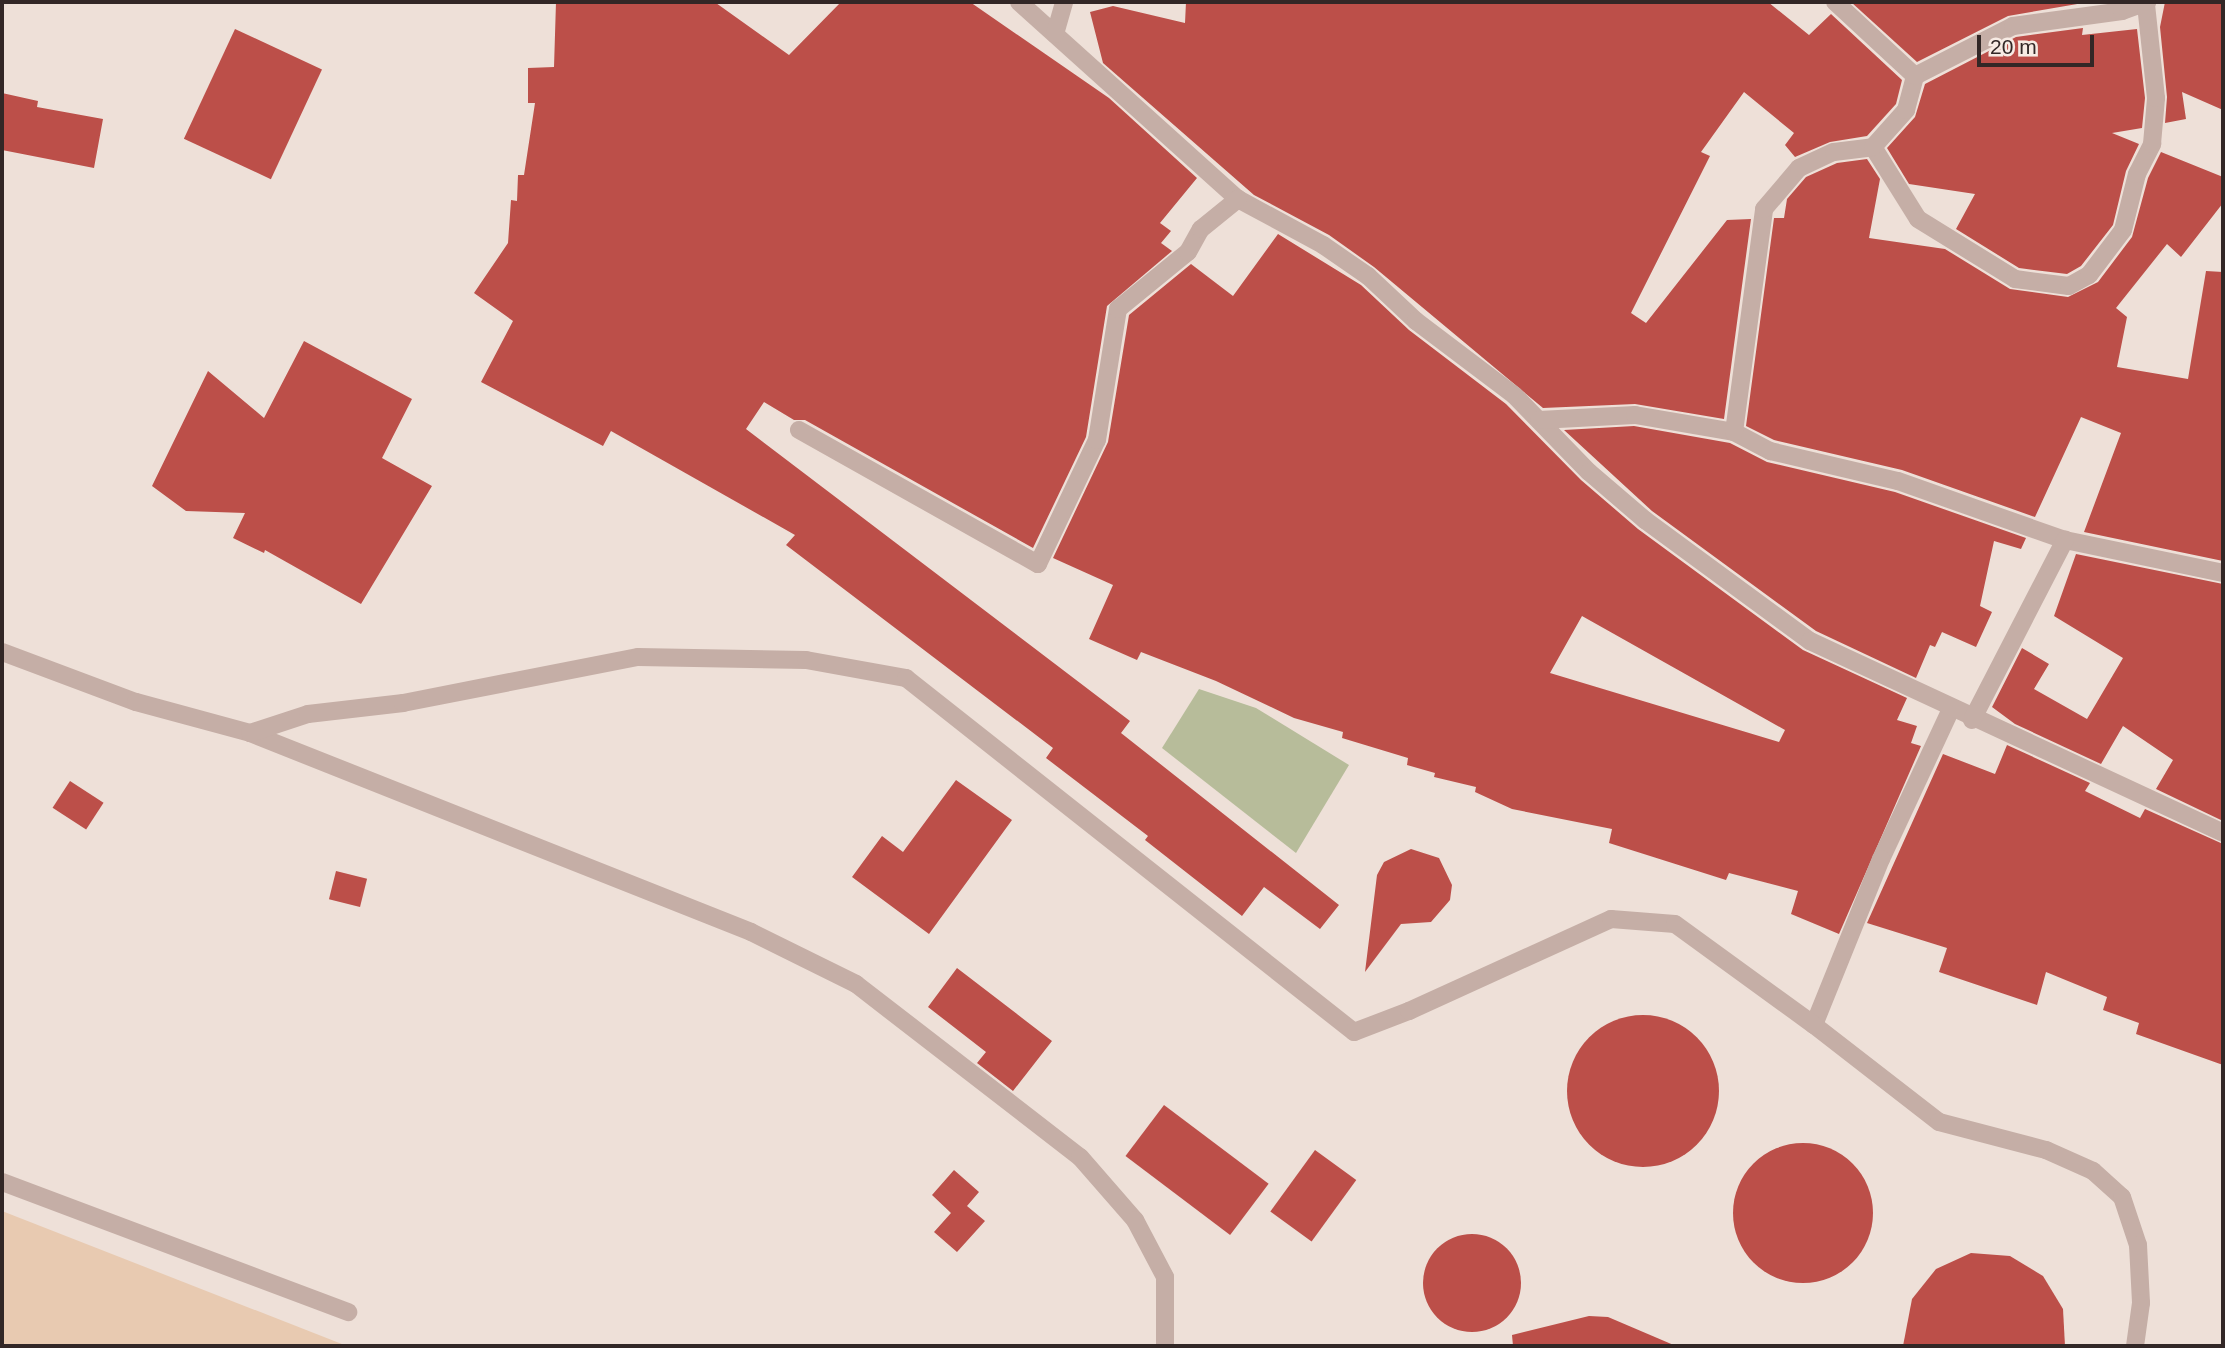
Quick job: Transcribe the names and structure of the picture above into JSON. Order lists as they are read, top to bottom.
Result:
{
  "scale_bar": "20 m"
}
